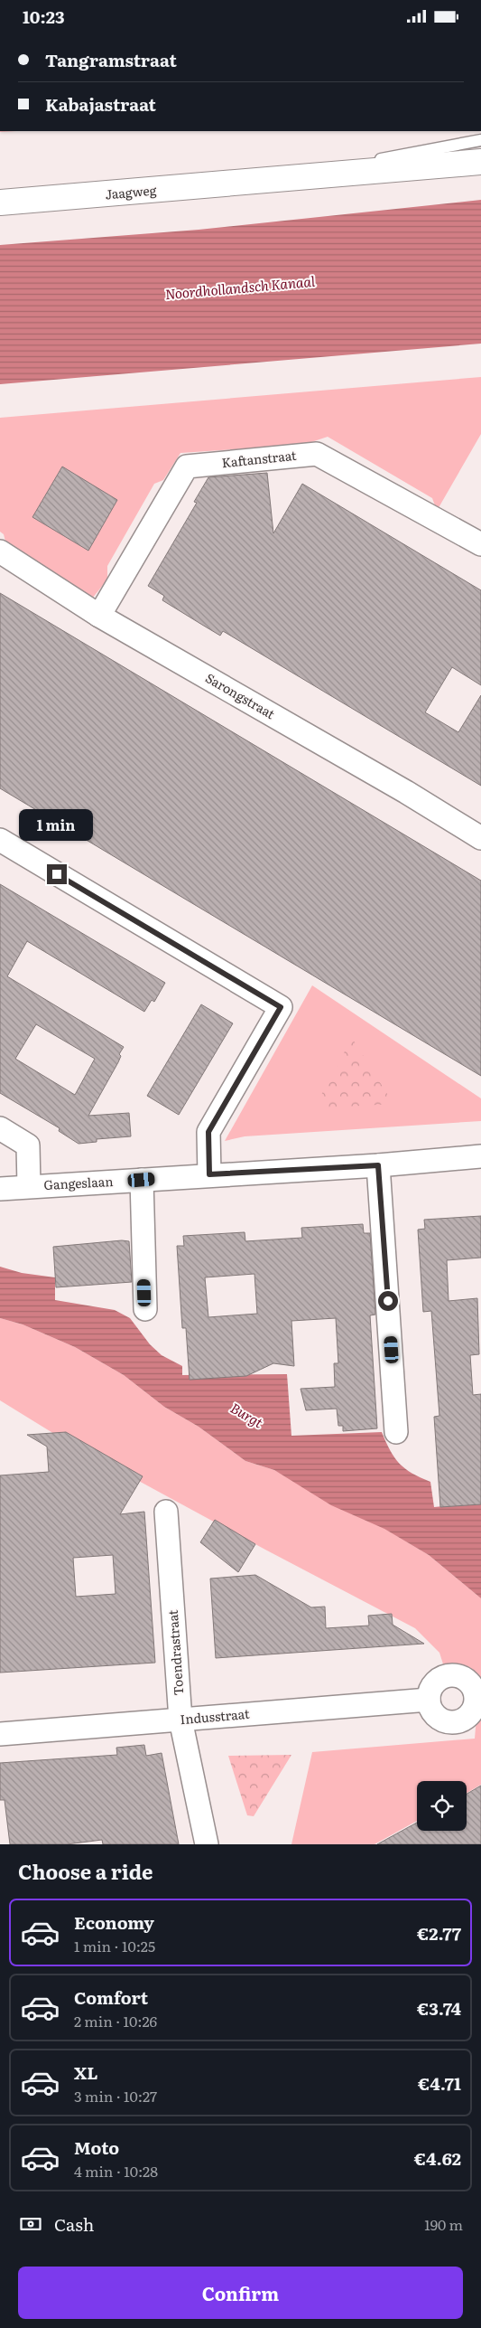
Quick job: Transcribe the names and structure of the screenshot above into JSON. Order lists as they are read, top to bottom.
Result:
{
  "streets": {
    "main road": ["Jaagweg"],
    "street": [
      "Kaftanstraat",
      "Sarongstraat",
      "Gangeslaan",
      "Toendrastraat",
      "Indusstraat"
    ]
  },
  "crossings": [
    ["Kaftanstraat", "Sarongstraat"],
    ["Toendrastraat", "Indusstraat"]
  ],
  "water": ["Noordhollandsch Kanaal", "Burgt"],
  "page": {
    "status": "10:23",
    "banner": ["Tangramstraat", "Kabajastraat"],
    "bubble": "1 min",
    "heading": "Choose a ride",
    "list": [
      {
        "name": "Economy",
        "note": "1 min · 10:25",
        "value": "€2.77"
      },
      {
        "name": "Comfort",
        "note": "2 min · 10:26",
        "value": "€3.74"
      },
      {
        "name": "XL",
        "note": "3 min · 10:27",
        "value": "€4.71"
      },
      {
        "name": "Moto",
        "note": "4 min · 10:28",
        "value": "€4.62"
      }
    ],
    "pay": ["Cash", "190 m"],
    "buttons": "Confirm"
  }
}
